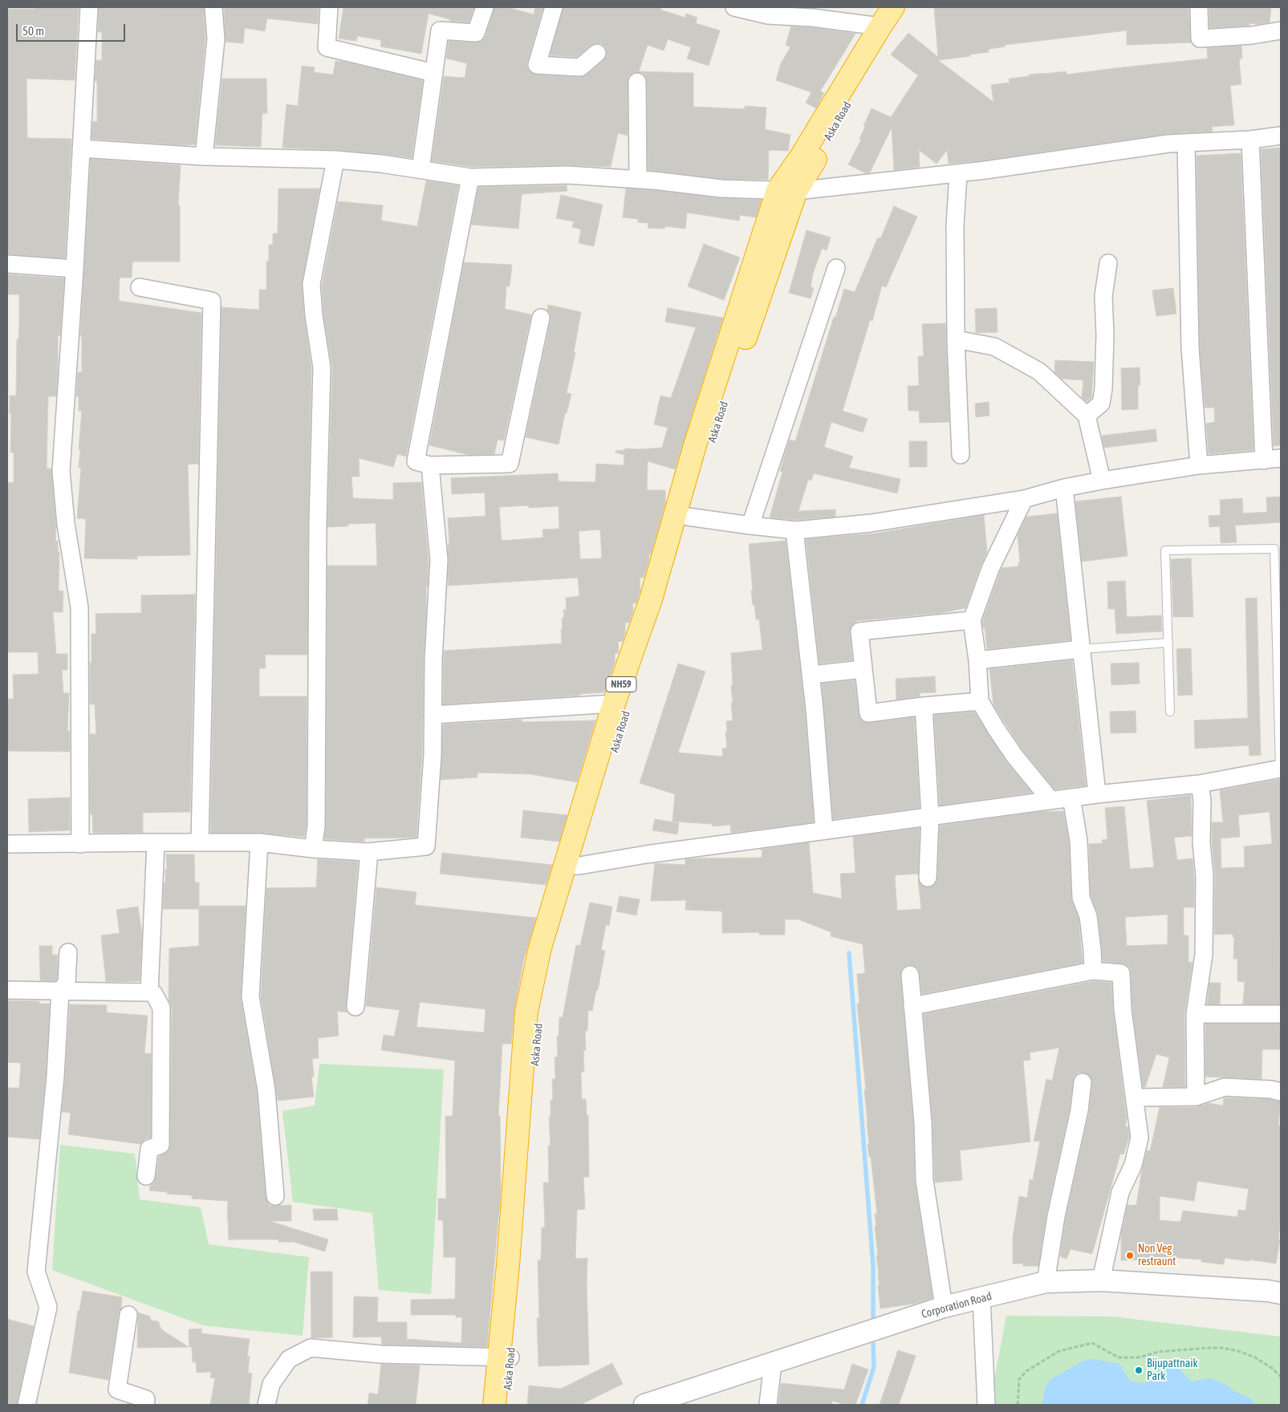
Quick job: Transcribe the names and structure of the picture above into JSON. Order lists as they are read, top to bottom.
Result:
{
  "streets": {
    "highway": ["Aska Road", "NH59"],
    "street": ["Corporation Road"]
  },
  "crossings": [
    ["Aska Road", "NH59"]
  ],
  "places": ["Non Veg restraunt", "Bijupattnaik Park"],
  "scale_bar": "50 m"
}
